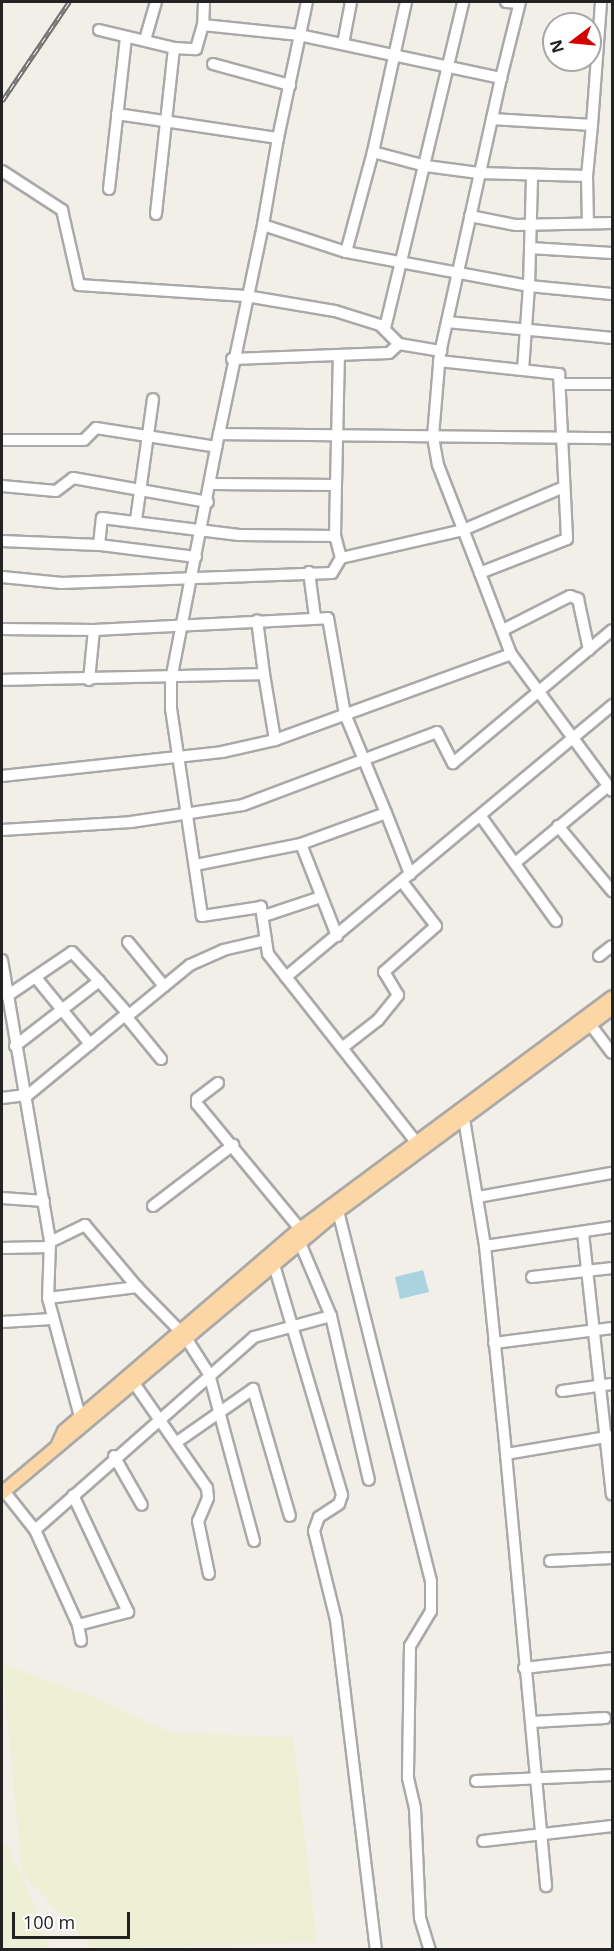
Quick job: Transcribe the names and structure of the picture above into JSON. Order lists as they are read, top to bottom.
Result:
{
  "scale_bar": "100 m",
  "north": "left"
}
